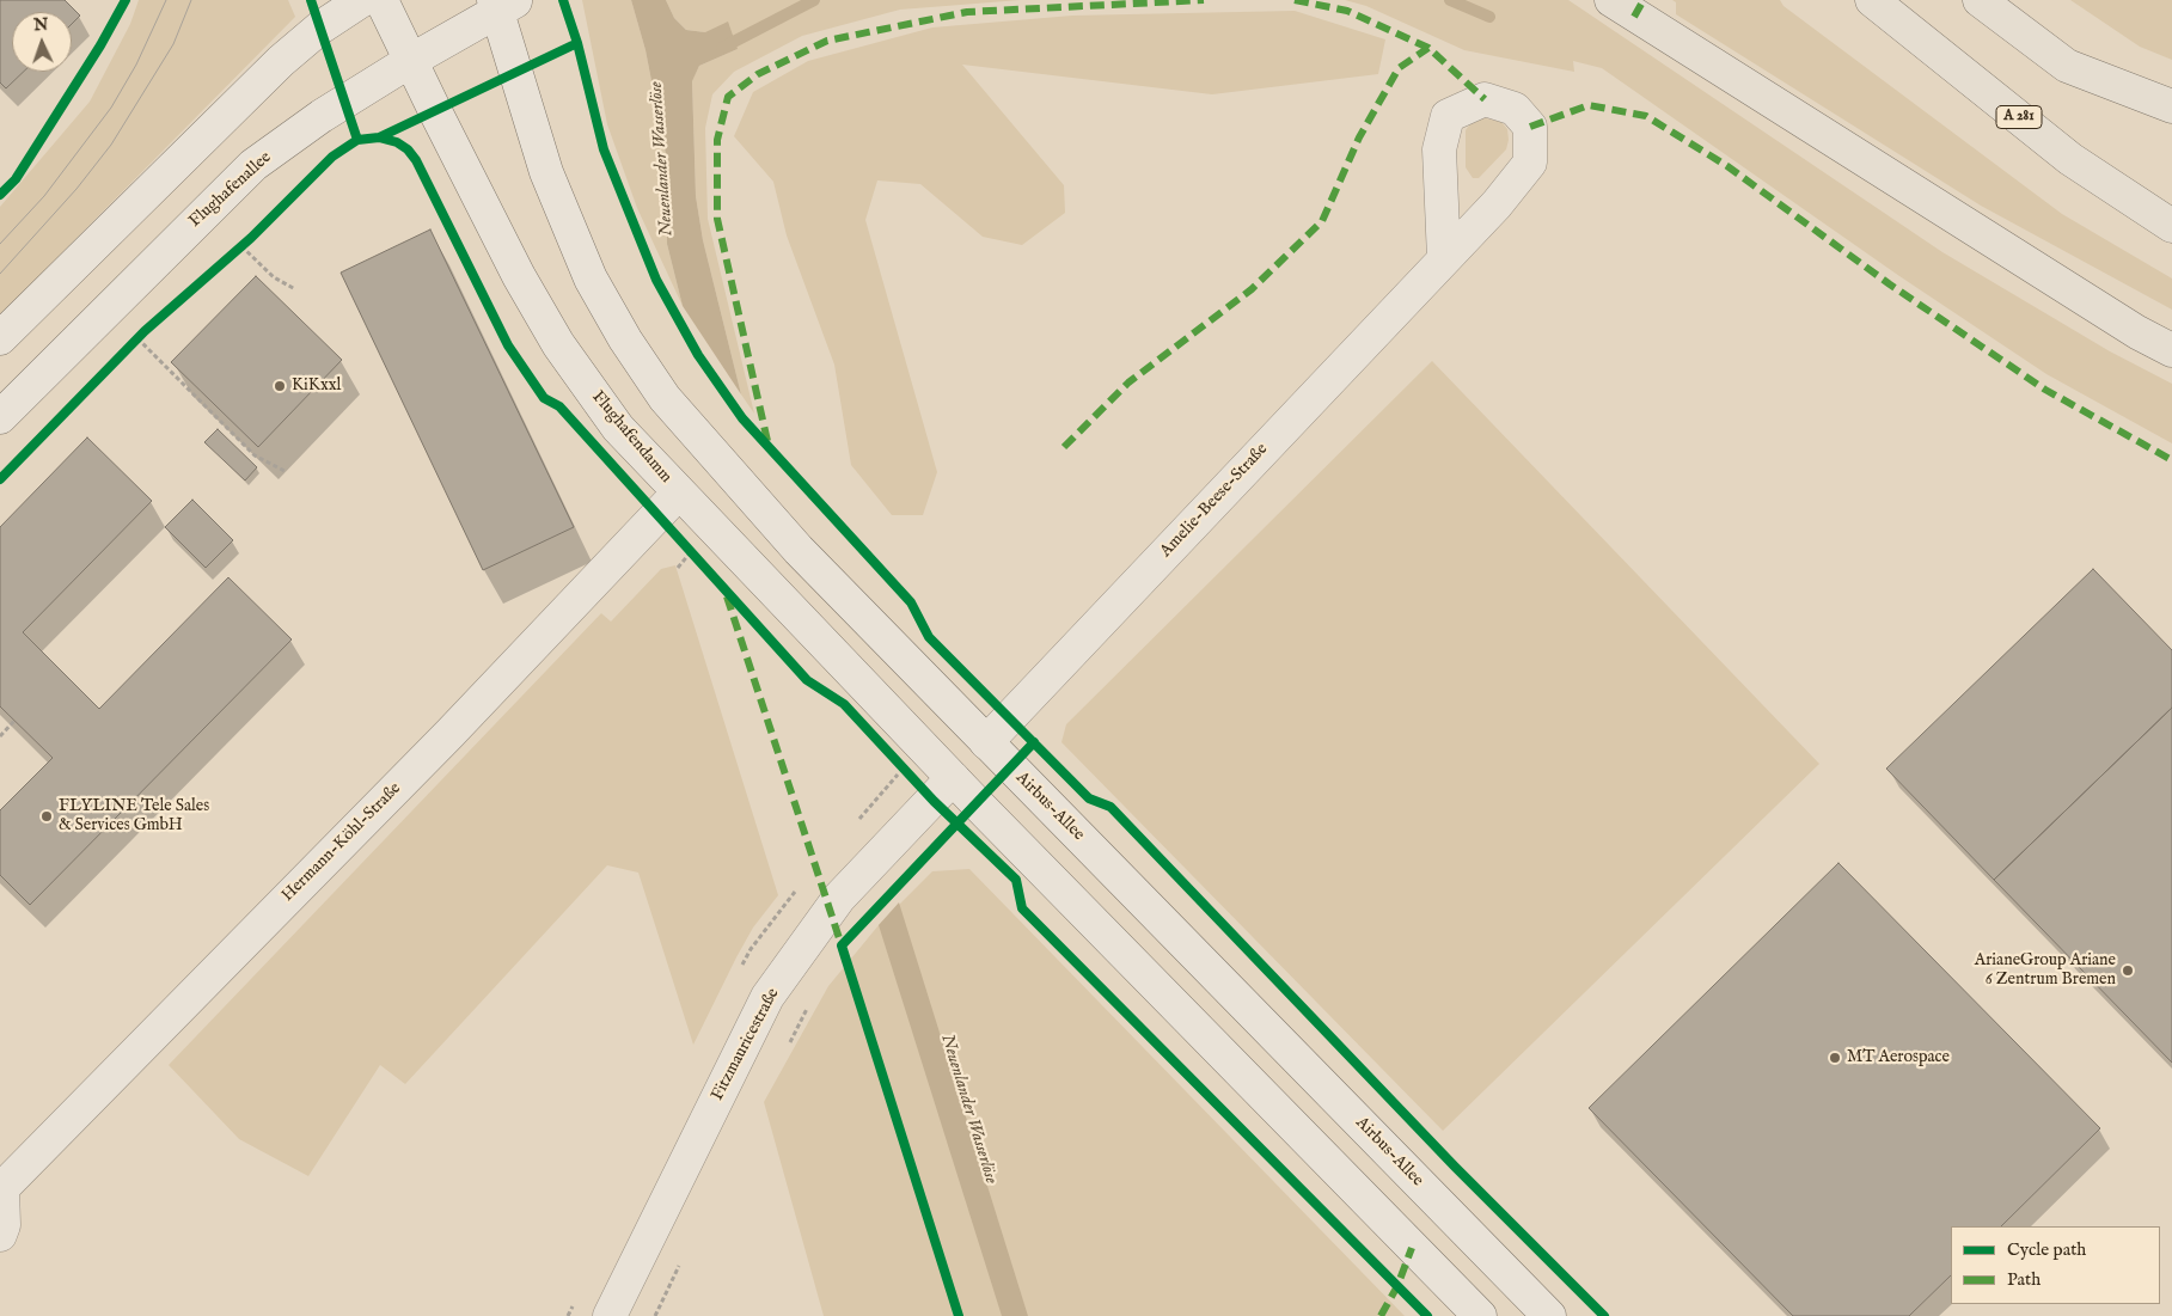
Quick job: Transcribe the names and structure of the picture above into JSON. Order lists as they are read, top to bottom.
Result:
{
  "streets": {
    "highway": ["A 281"],
    "street": [
      "Flughafenallee",
      "Flughafendamm",
      "Amelie-Beese-Straße",
      "Airbus-Allee",
      "Hermann-Köhl-Straße",
      "Fitzmauricestraße"
    ]
  },
  "crossings": [
    ["Flughafenallee", "Flughafendamm"],
    ["Flughafendamm", "Hermann-Köhl-Straße"],
    ["Flughafendamm", "Fitzmauricestraße"],
    ["Amelie-Beese-Straße", "Airbus-Allee"]
  ],
  "water": ["Neuenlander Wasserlöse"],
  "places": [
    "KiKxxl",
    "FLYLINE Tele Sales & Services GmbH",
    "ArianeGroup Ariane 6 Zentrum Bremen",
    "MT Aerospace"
  ],
  "legend": ["Cycle path", "Path"],
  "north": "top"
}
